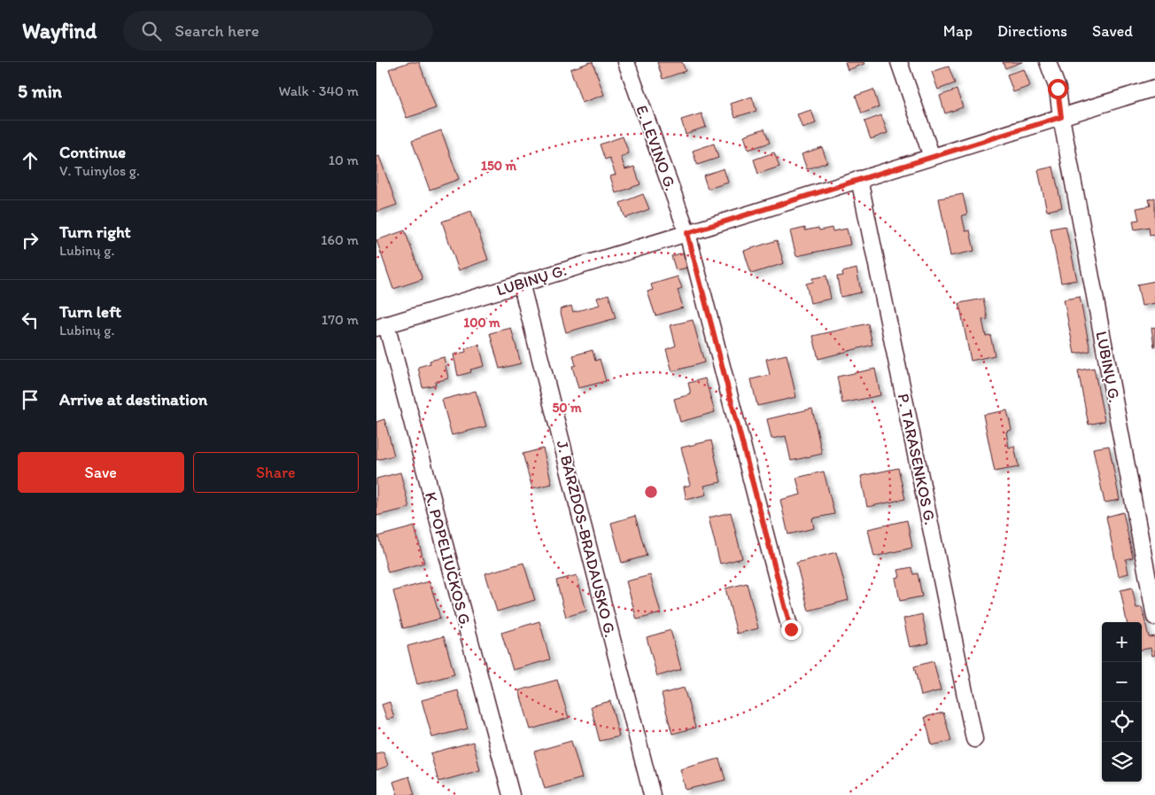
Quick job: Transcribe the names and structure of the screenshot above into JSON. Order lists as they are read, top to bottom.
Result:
{
  "streets": {
    "street": [
      "E. LEVINO G.",
      "LUBINŲ G.",
      "P. TARASENKOS G.",
      "J. BARZDOS-BRADAUSKO G.",
      "K. POPELIUČKOS G."
    ]
  },
  "crossings": [
    ["E. LEVINO G.", "LUBINŲ G."],
    ["LUBINŲ G.", "P. TARASENKOS G."],
    ["LUBINŲ G.", "J. BARZDOS-BRADAUSKO G."],
    ["LUBINŲ G.", "K. POPELIUČKOS G."]
  ],
  "page": {
    "header": "Wayfind",
    "search": "Search here",
    "nav": ["Map", "Directions", "Saved"],
    "heading": ["5 min", "Walk · 340 m"],
    "list": [
      ["Continue", "V. Tuinylos g.", "10 m"],
      ["Turn right", "Lubinų g.", "160 m"],
      ["Turn left", "Lubinų g.", "170 m"],
      "Arrive at destination"
    ],
    "buttons": ["Save", "Share"],
    "map_buttons": ["+", "−"]
  },
  "rings": ["150 m", "100 m", "50 m"]
}
